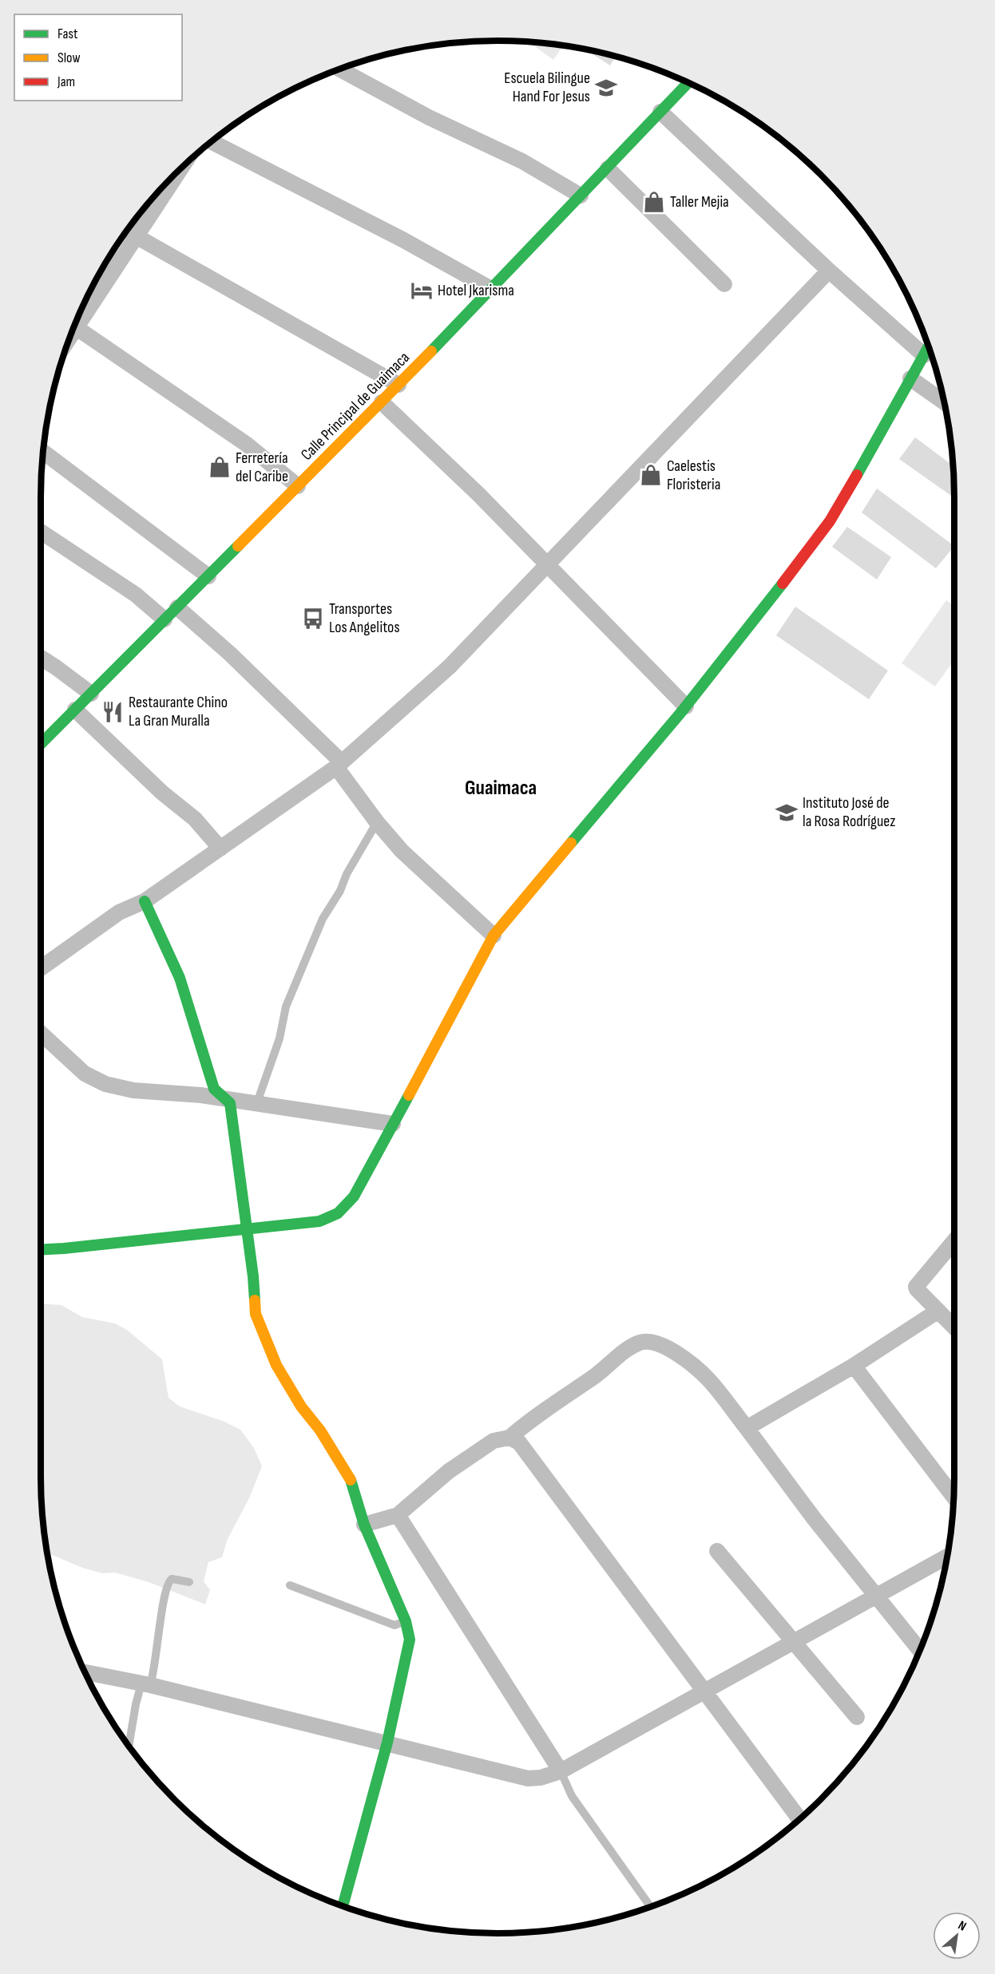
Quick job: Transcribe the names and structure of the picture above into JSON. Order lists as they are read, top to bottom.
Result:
{
  "streets": {
    "street": ["Calle Principal de Guaimaca"]
  },
  "districts": ["Guaimaca"],
  "places": {
    "school or university": ["Escuela Bilingue Hand For Jesus", "Instituto José de la Rosa Rodríguez"],
    "shop": ["Taller Mejia", "Ferretería del Caribe", "Caelestis Floristeria"],
    "hotel": ["Hotel Jkarisma"],
    "bus stop": ["Transportes Los Angelitos"],
    "restaurant": ["Restaurante Chino La Gran Muralla"]
  },
  "legend": ["Fast", "Slow", "Jam"],
  "north": "top right"
}
